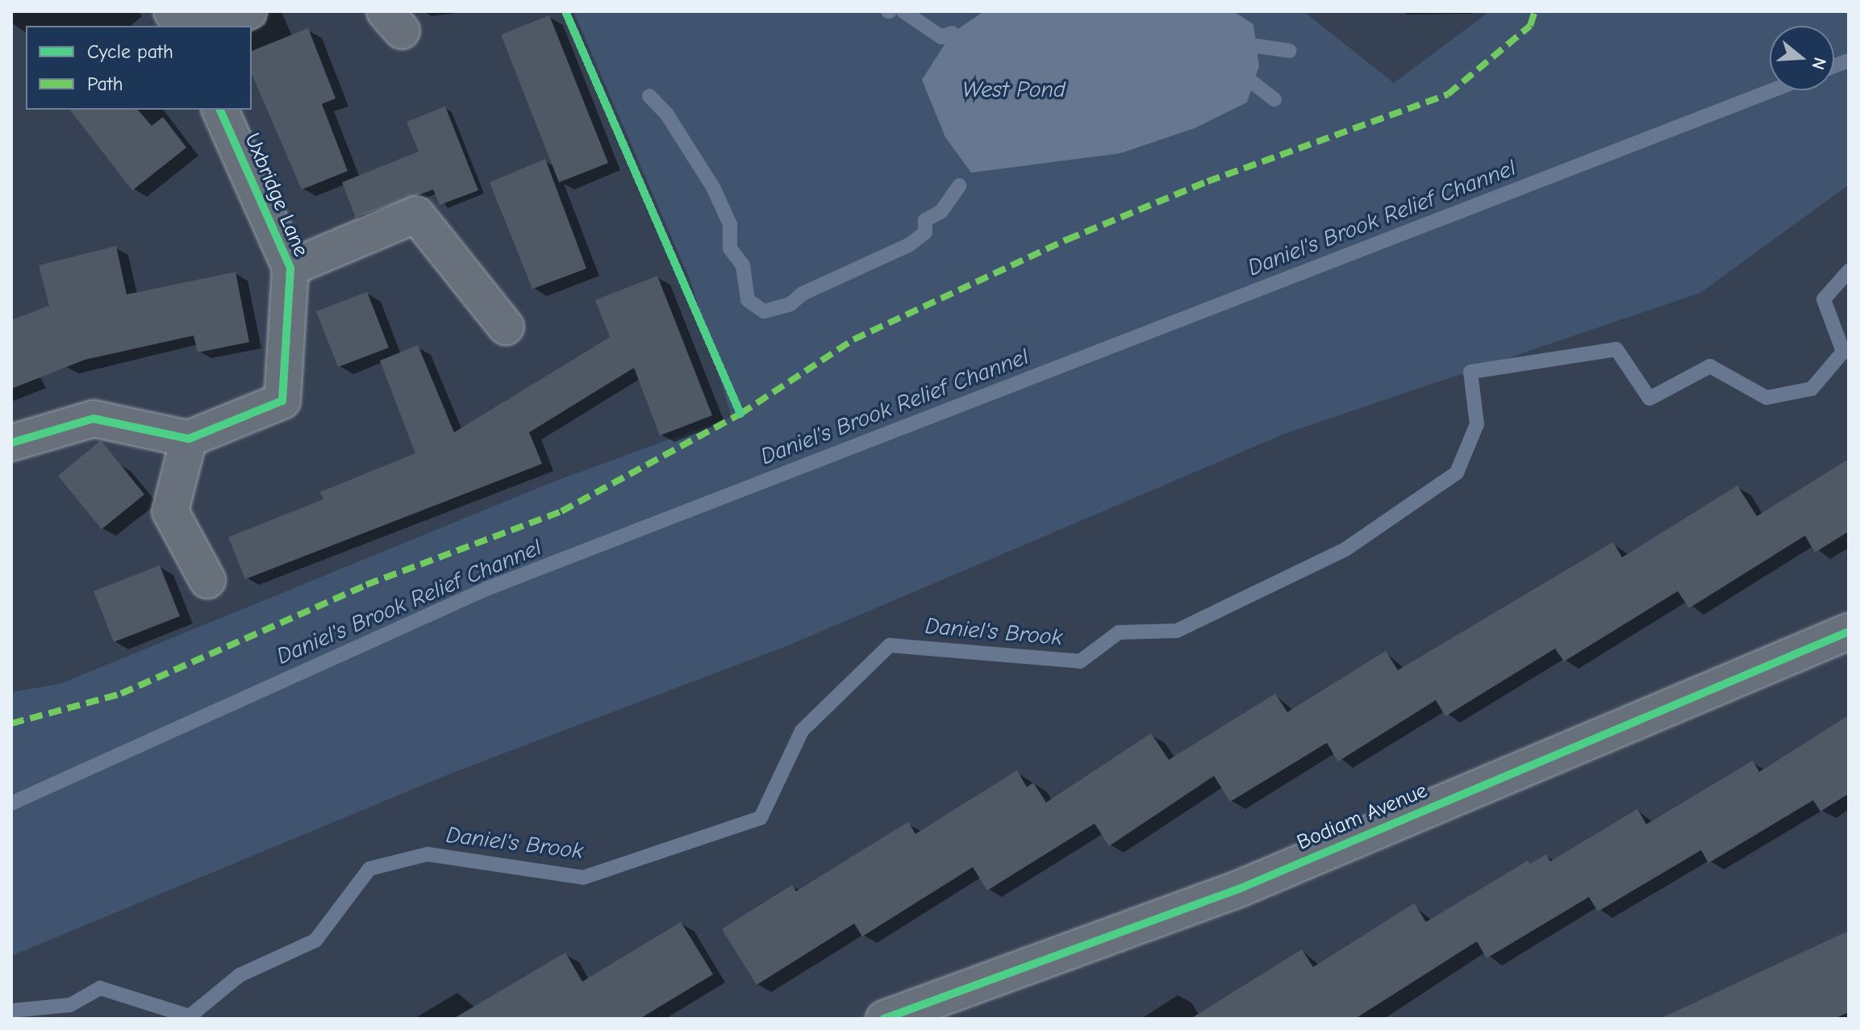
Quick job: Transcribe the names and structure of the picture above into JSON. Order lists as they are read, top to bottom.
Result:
{
  "streets": {
    "street": ["Uxbridge Lane", "Bodiam Avenue"]
  },
  "water": ["West Pond", "Daniel's Brook Relief Channel", "Daniel's Brook"],
  "legend": ["Cycle path", "Path"],
  "north": "right"
}
